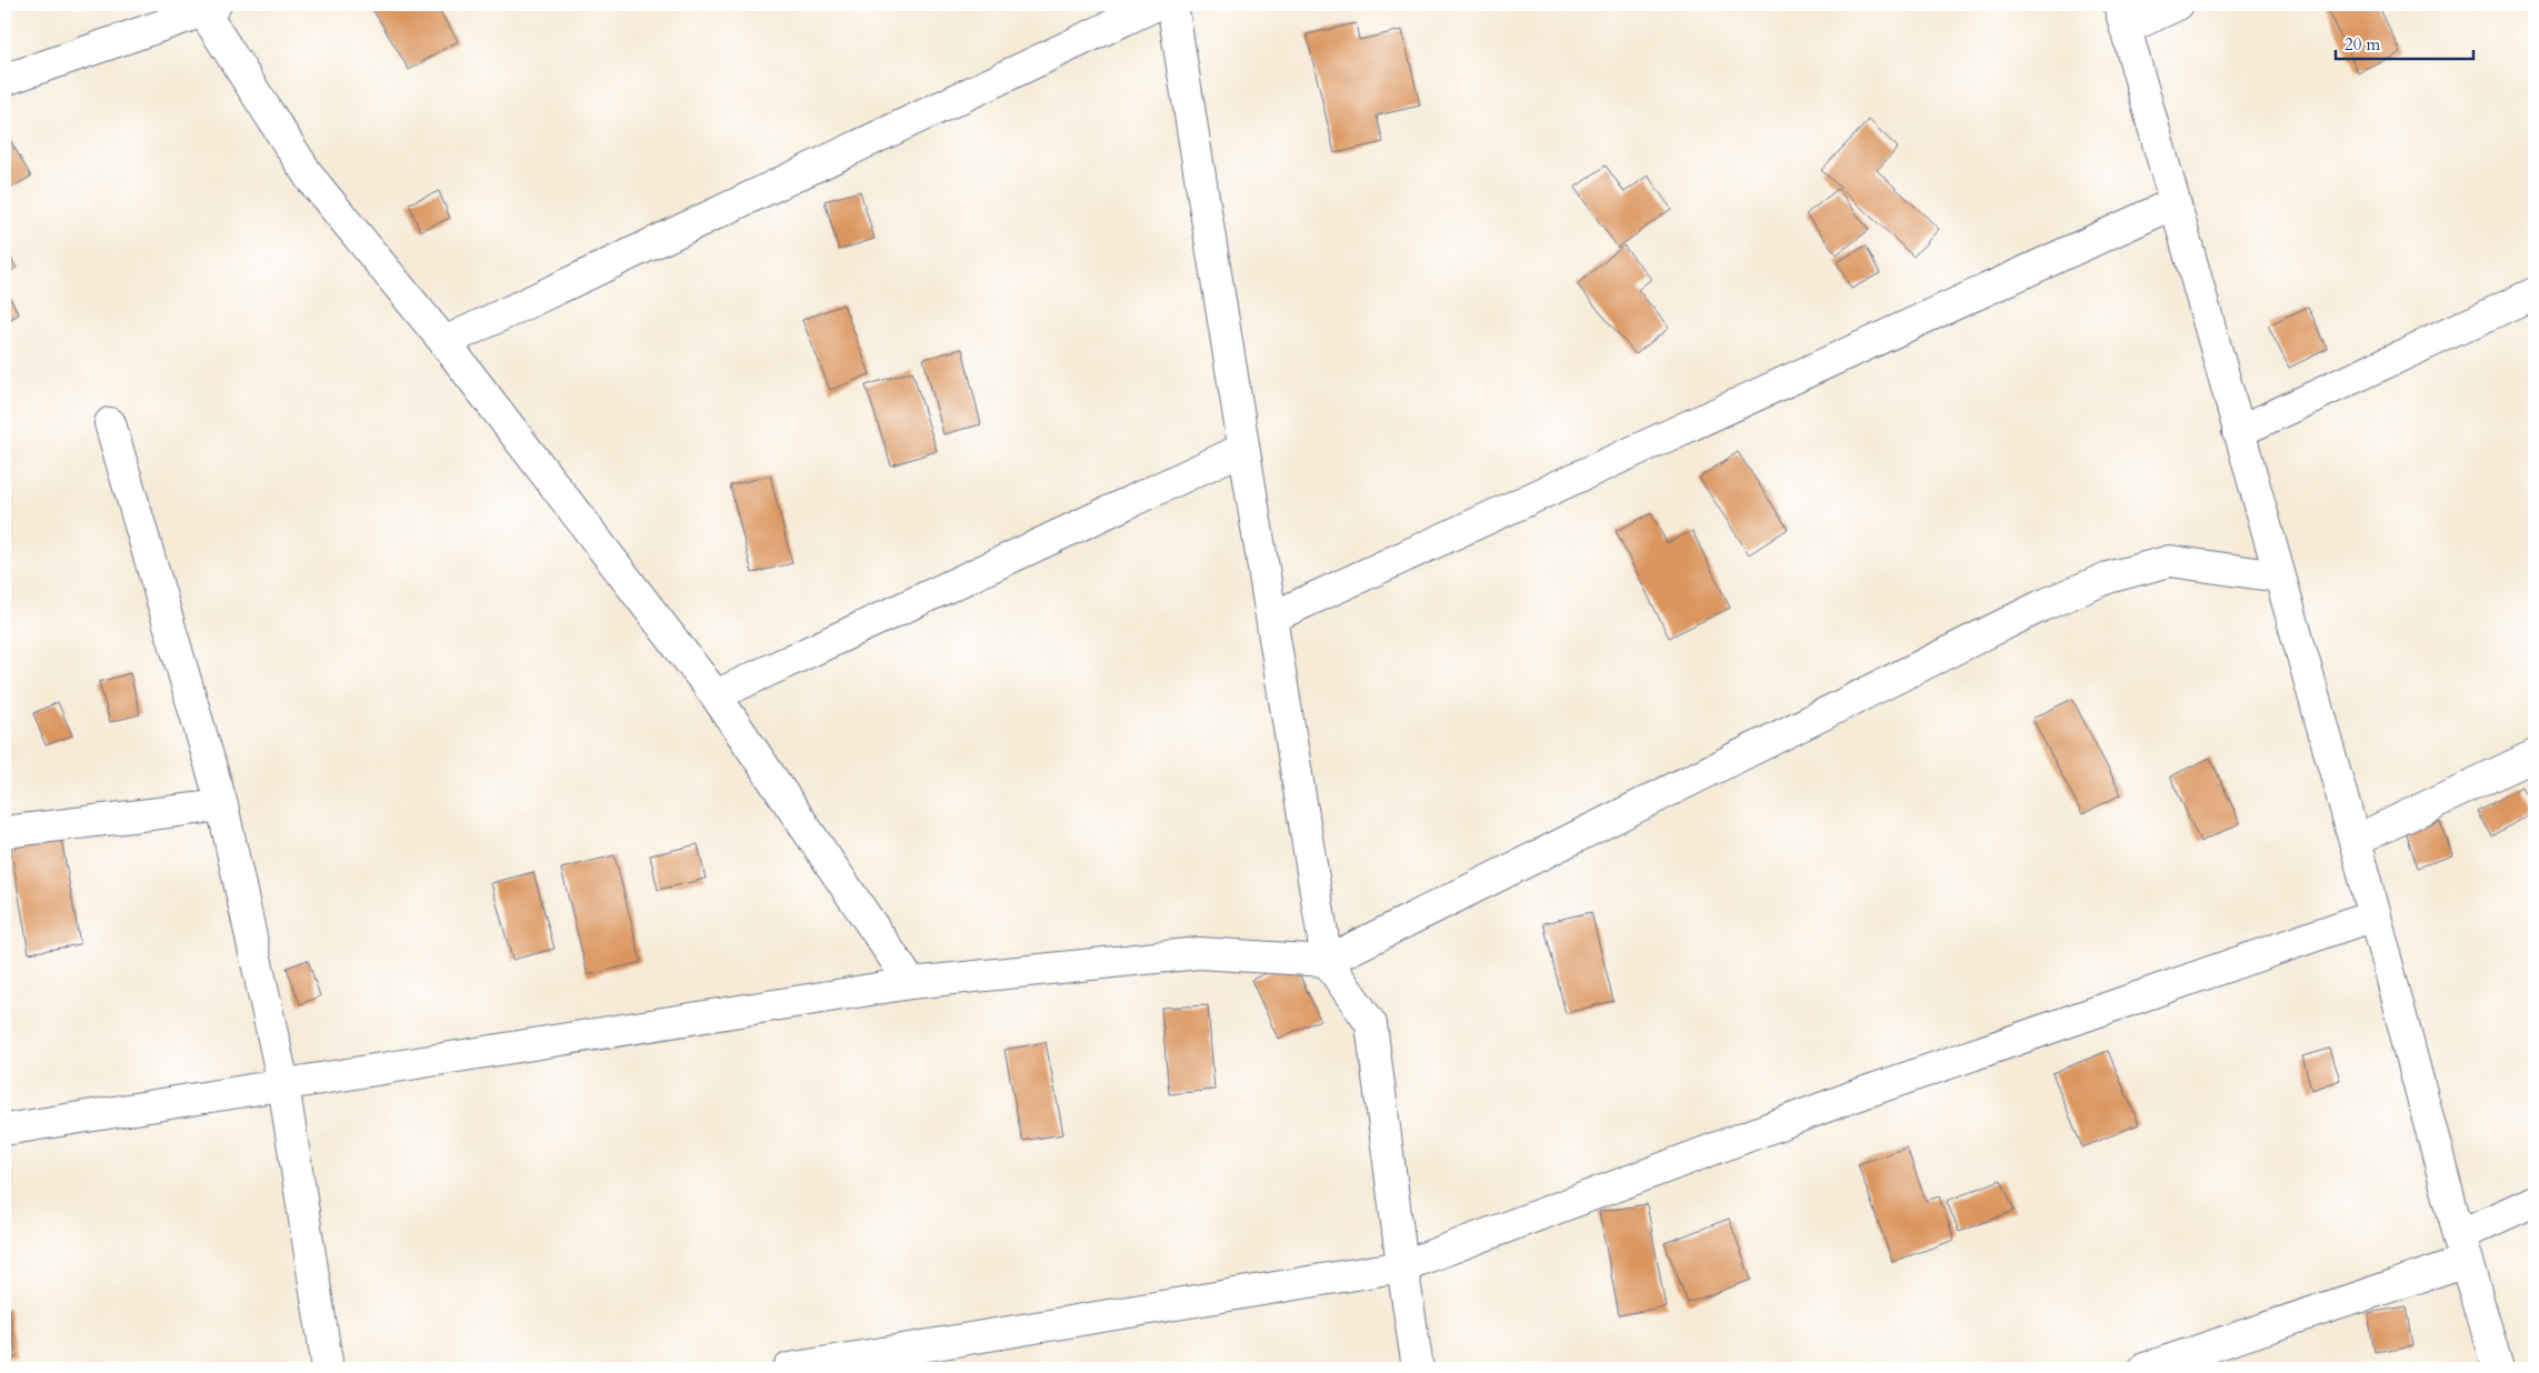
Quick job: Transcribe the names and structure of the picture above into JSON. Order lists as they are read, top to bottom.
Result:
{
  "scale_bar": "20 m"
}
